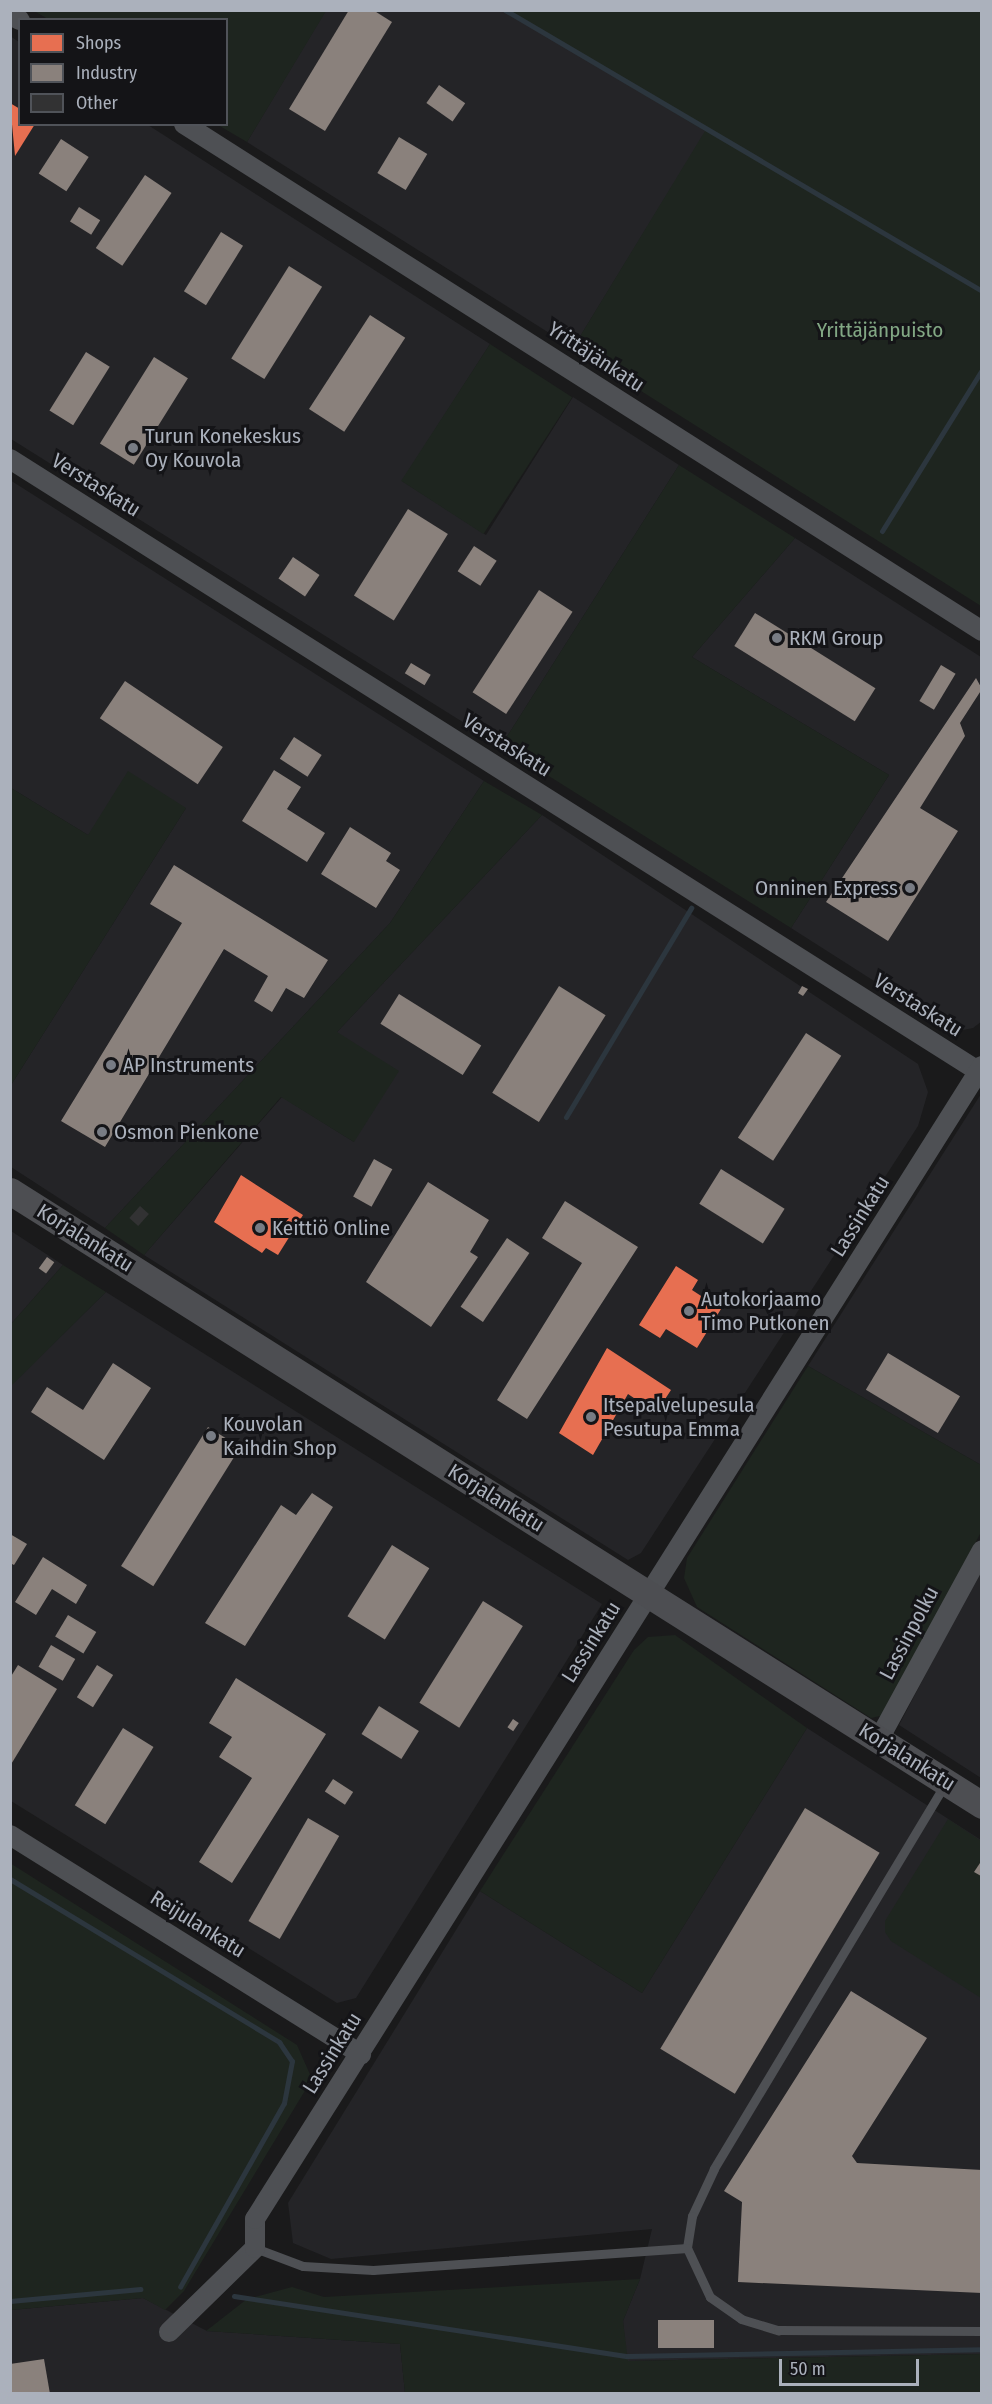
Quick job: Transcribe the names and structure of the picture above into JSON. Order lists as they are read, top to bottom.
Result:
{
  "streets": {
    "street": [
      "Yrittäjänkatu",
      "Verstaskatu",
      "Lassinkatu",
      "Korjalankatu",
      "Lassinpolku",
      "Reijulankatu"
    ]
  },
  "crossings": [
    ["Verstaskatu", "Lassinkatu"],
    ["Lassinkatu", "Korjalankatu"],
    ["Lassinkatu", "Reijulankatu"],
    ["Korjalankatu", "Lassinpolku"]
  ],
  "parks": ["Yrittäjänpuisto"],
  "places": [
    "Turun Konekeskus Oy Kouvola",
    "RKM Group",
    "Onninen Express",
    "AP Instruments",
    "Osmon Pienkone",
    "Keittiö Online",
    "Autokorjaamo Timo Putkonen",
    "Itsepalvelupesula Pesutupa Emma",
    "Kouvolan Kaihdin Shop"
  ],
  "legend": ["Shops", "Industry", "Other"],
  "scale_bar": "50 m"
}
